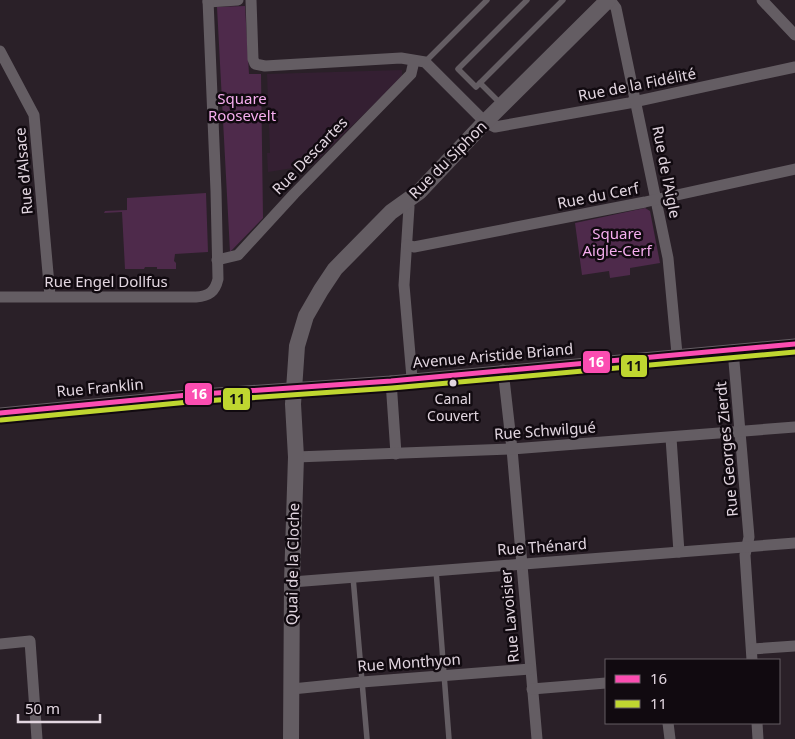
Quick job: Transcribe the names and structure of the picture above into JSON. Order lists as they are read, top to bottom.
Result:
{
  "streets": {
    "street": [
      "Rue de la Fidélité",
      "Rue Descartes",
      "Rue du Siphon",
      "Rue d'Alsace",
      "Rue de l'Aigle",
      "Rue du Cerf",
      "Rue Engel Dollfus",
      "Avenue Aristide Briand",
      "Rue Franklin",
      "Rue Schwilgué",
      "Rue Georges Zierdt",
      "Rue Thénard",
      "Quai de la Cloche",
      "Rue Lavoisier",
      "Rue Monthyon"
    ]
  },
  "crossings": [
    ["Rue de la Fidélité", "Rue du Siphon"],
    ["Rue de la Fidélité", "Rue de l'Aigle"],
    ["Rue Descartes", "Rue Engel Dollfus"],
    ["Rue du Siphon", "Rue de l'Aigle"],
    ["Rue du Siphon", "Avenue Aristide Briand"],
    ["Rue du Siphon", "Quai de la Cloche"],
    ["Rue d'Alsace", "Rue Engel Dollfus"],
    ["Rue de l'Aigle", "Rue du Cerf"],
    ["Rue de l'Aigle", "Avenue Aristide Briand"],
    ["Avenue Aristide Briand", "Rue Franklin"],
    ["Avenue Aristide Briand", "Rue Georges Zierdt"],
    ["Avenue Aristide Briand", "Quai de la Cloche"],
    ["Avenue Aristide Briand", "Rue Lavoisier"],
    ["Rue Schwilgué", "Rue Georges Zierdt"],
    ["Rue Schwilgué", "Quai de la Cloche"],
    ["Rue Schwilgué", "Rue Lavoisier"],
    ["Rue Georges Zierdt", "Rue Thénard"],
    ["Rue Thénard", "Quai de la Cloche"],
    ["Rue Thénard", "Rue Lavoisier"],
    ["Quai de la Cloche", "Rue Monthyon"],
    ["Rue Lavoisier", "Rue Monthyon"]
  ],
  "parks": ["Square Roosevelt", "Square Aigle-Cerf"],
  "places": ["Canal Couvert"],
  "lines": ["transit line 16", "transit line 11"],
  "legend": ["16", "11"],
  "scale_bar": "50 m"
}
